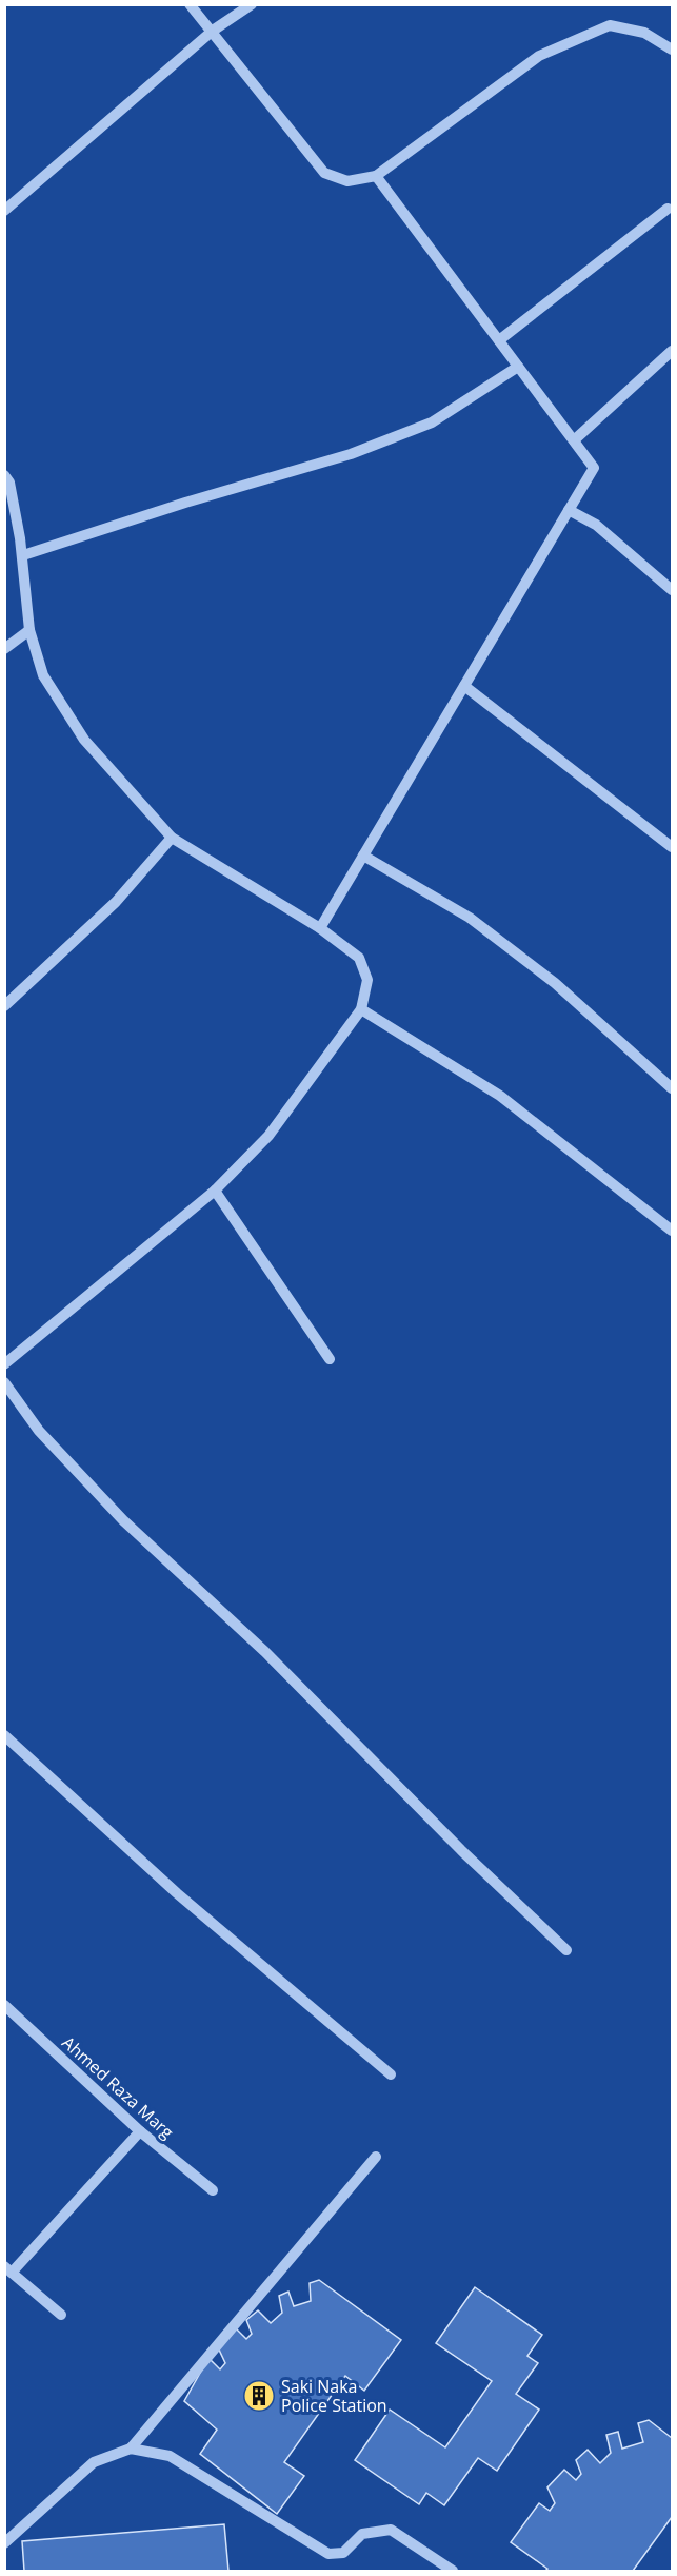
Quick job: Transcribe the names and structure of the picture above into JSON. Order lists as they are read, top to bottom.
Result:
{
  "streets": {
    "street": ["Ahmed Raza Marg"]
  },
  "places": {
    "building": ["Saki Naka Police Station"]
  }
}
